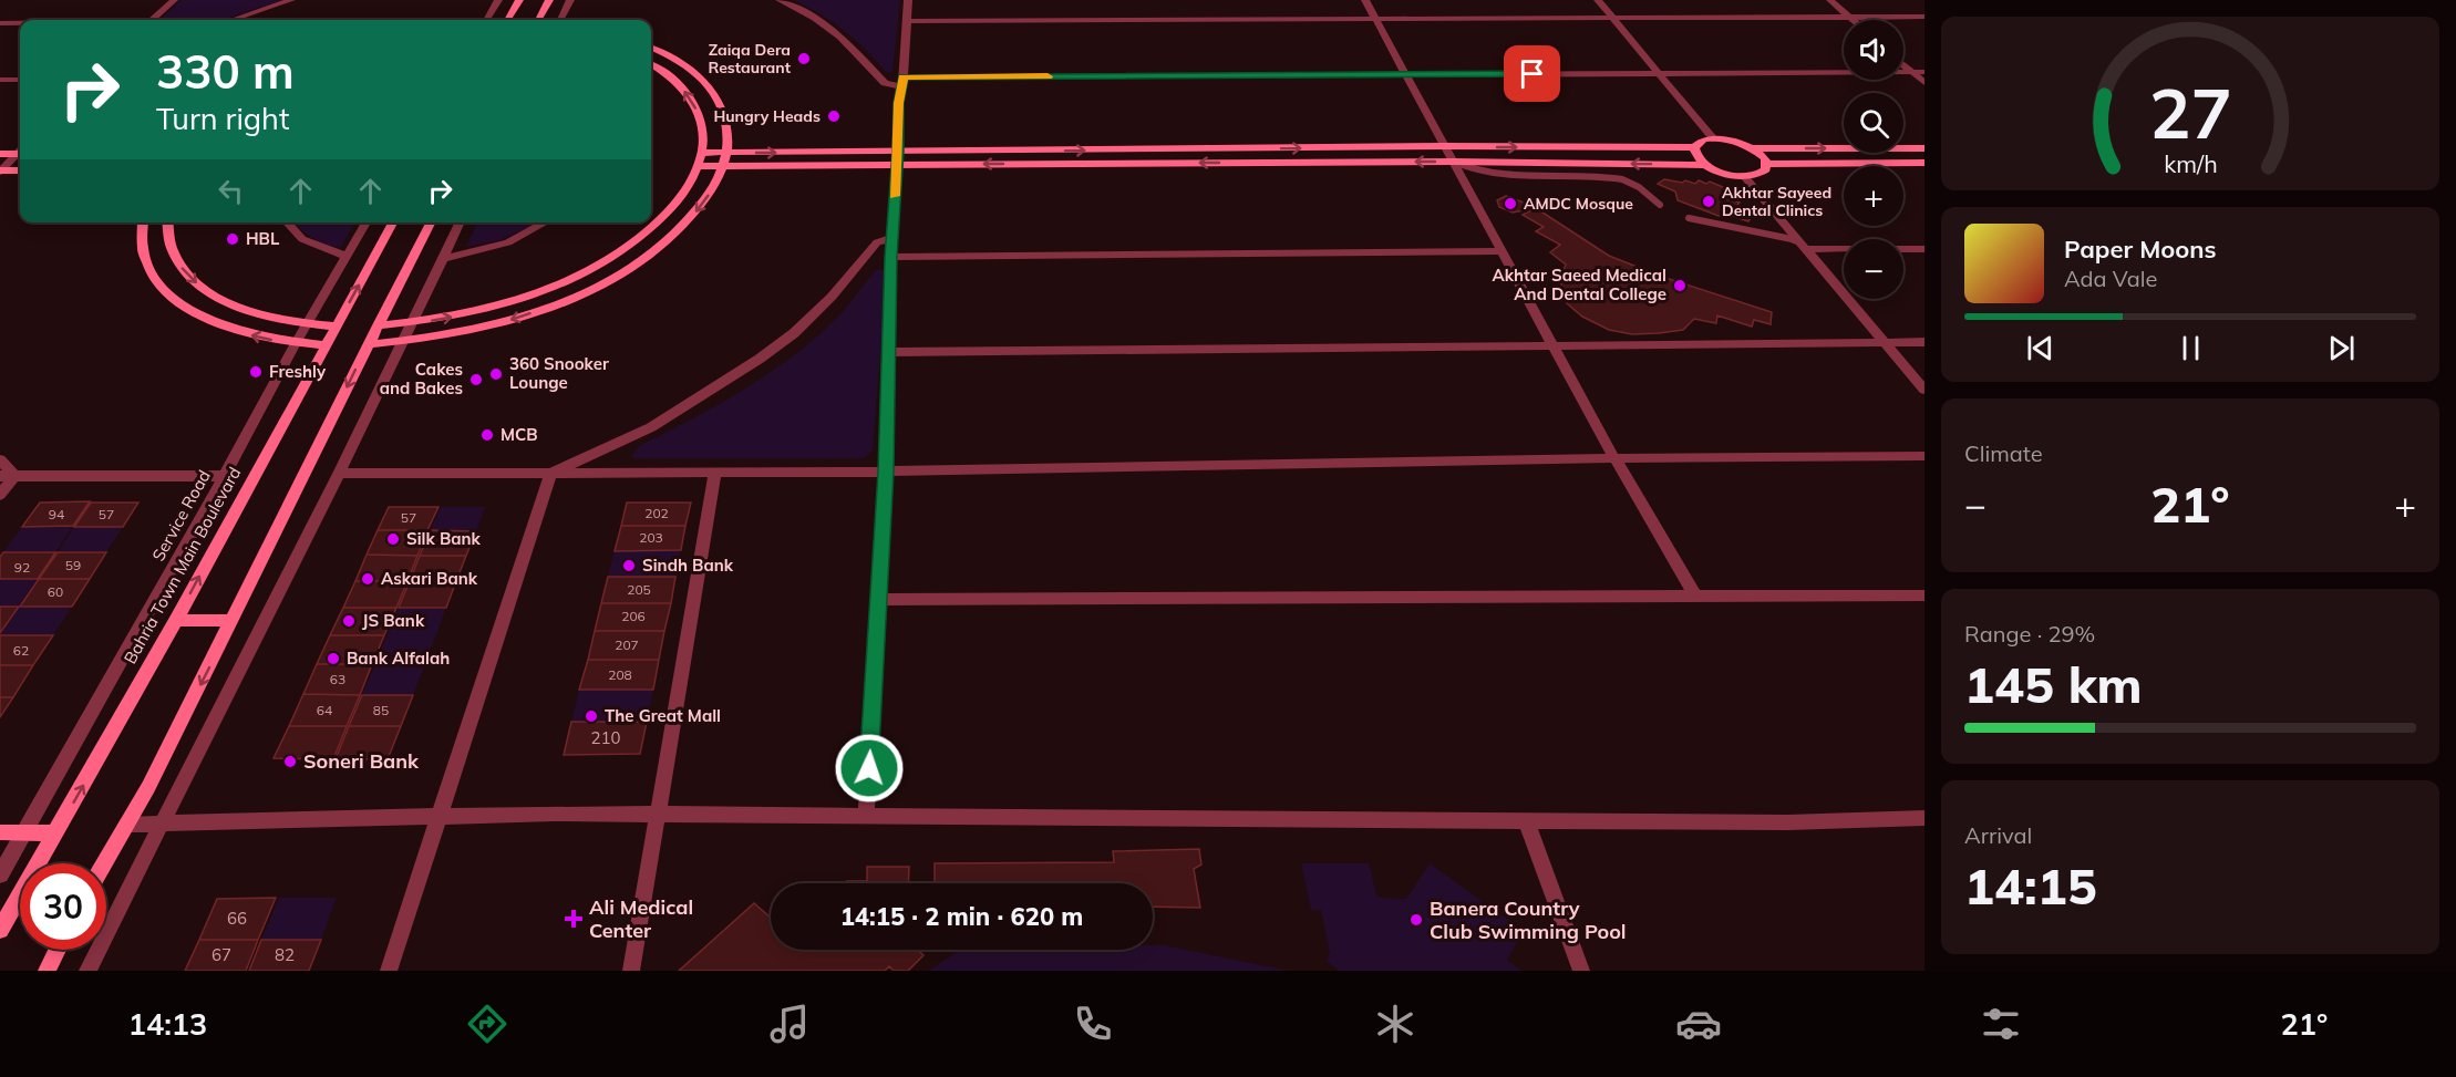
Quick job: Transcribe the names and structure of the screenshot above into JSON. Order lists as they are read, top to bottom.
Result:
{
  "streets": {
    "street": ["Service Road", "Bahria Town Main Boulevard"]
  },
  "places": {
    "other": [
      "Zaiqa Dera Restaurant",
      "Hungry Heads",
      "Akhtar Sayeed Dental Clinics",
      "AMDC Mosque",
      "HBL",
      "Akhtar Saeed Medical And Dental College",
      "Freshly",
      "360 Snooker Lounge",
      "Cakes and Bakes",
      "MCB",
      "Silk Bank",
      "Sindh Bank",
      "Askari Bank",
      "JS Bank",
      "Bank Alfalah",
      "The Great Mall",
      "Soneri Bank",
      "Banera Country Club Swimming Pool"
    ],
    "health": ["Ali Medical Center"]
  },
  "house_numbers": [
    "202",
    "94",
    "57",
    "57",
    "203",
    "59",
    "92",
    "205",
    "60",
    "206",
    "207",
    "62",
    "208",
    "63",
    "64",
    "85",
    "210",
    "66",
    "67",
    "82"
  ],
  "page": {
    "map_buttons": ["+", "−"],
    "turn": ["330 m", "Turn right"],
    "song": ["Paper Moons", "Ada Vale"],
    "tile": [
      "Climate",
      ["Range · 29%", "145 km"],
      ["Arrival", "14:15"]
    ],
    "heat": ["−", "21°", "+"],
    "limit": "30",
    "trip": "14:15 · 2 min · 620 m",
    "tabs": ["14:13", "21°"],
    "gauge": ["27", "km/h"]
  }
}
